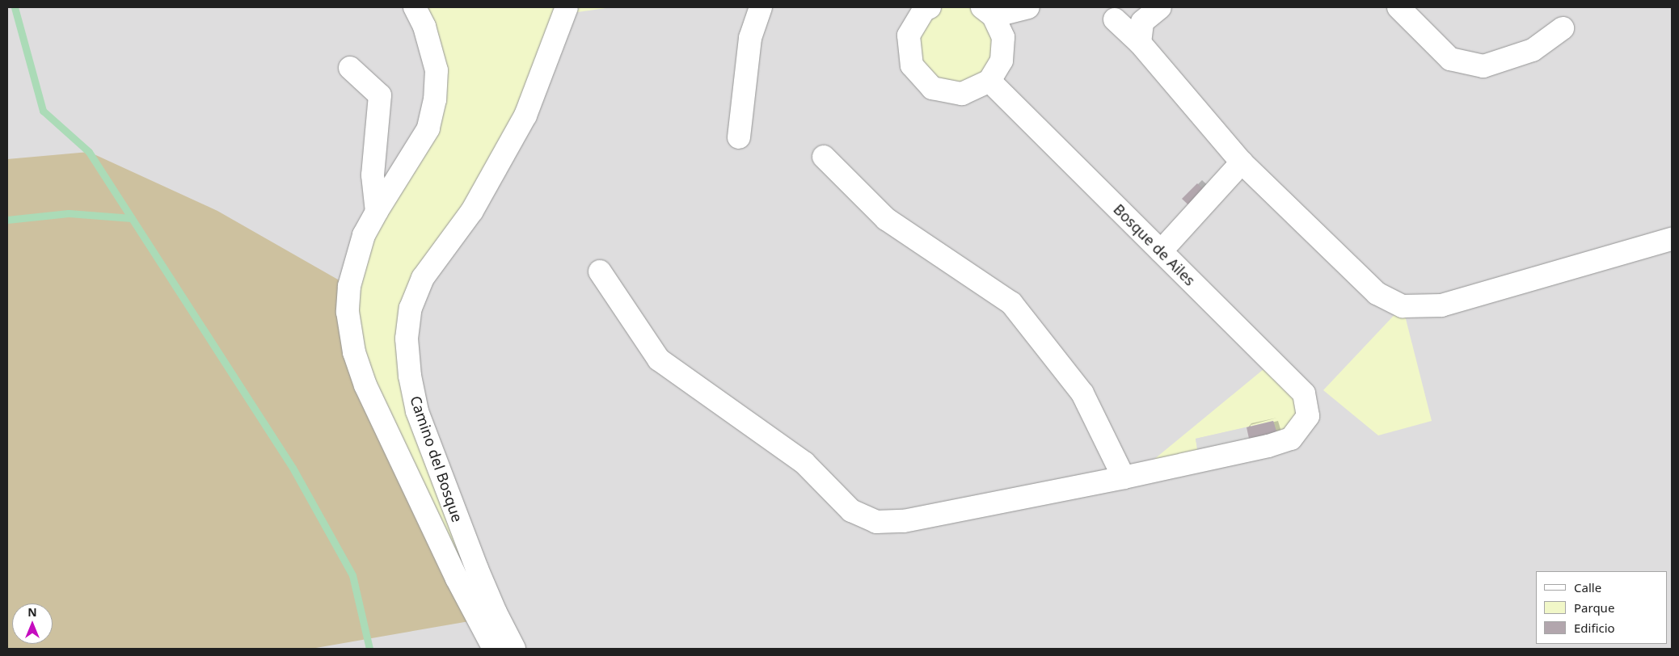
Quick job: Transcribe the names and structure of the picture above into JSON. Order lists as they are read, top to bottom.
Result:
{
  "streets": {
    "street": ["Bosque de Ailes", "Camino del Bosque"]
  },
  "legend": ["Calle", "Parque", "Edificio"],
  "north": "top"
}
